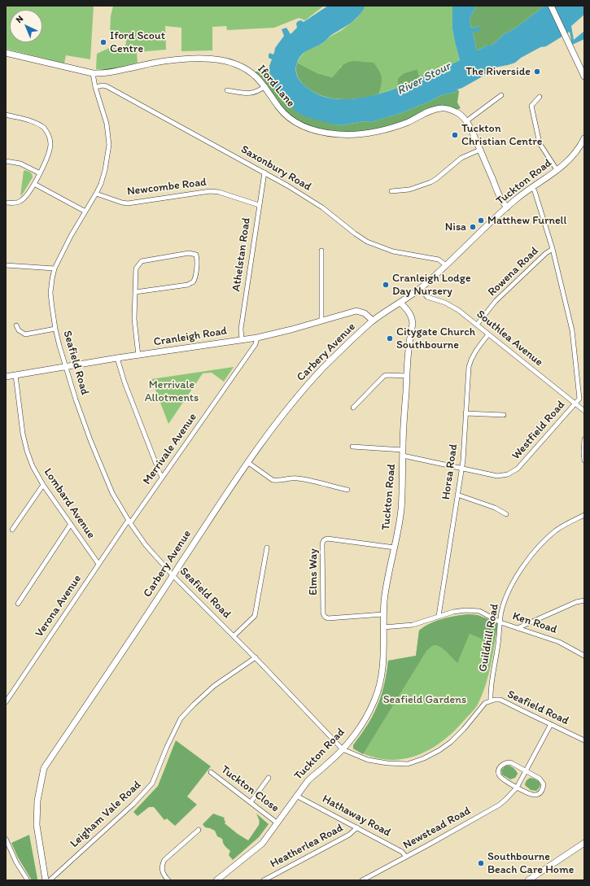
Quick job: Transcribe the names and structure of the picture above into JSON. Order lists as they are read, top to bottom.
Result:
{
  "streets": {
    "street": [
      "Iford Lane",
      "Saxonbury Road",
      "Tuckton Road",
      "Newcombe Road",
      "Athelstan Road",
      "Rowena Road",
      "Cranleigh Road",
      "Southlea Avenue",
      "Carbery Avenue",
      "Seafield Road",
      "Westfield Road",
      "Merrivale Avenue",
      "Horsa Road",
      "Lombard Avenue",
      "Elms Way",
      "Verona Avenue",
      "Ken Road",
      "Guildhill Road",
      "Tuckton Close",
      "Leigham Vale Road",
      "Hathaway Road",
      "Newstead Road",
      "Heatherlea Road"
    ]
  },
  "crossings": [
    ["Iford Lane", "Tuckton Road"],
    ["Iford Lane", "Seafield Road"],
    ["Saxonbury Road", "Tuckton Road"],
    ["Saxonbury Road", "Athelstan Road"],
    ["Saxonbury Road", "Seafield Road"],
    ["Tuckton Road", "Southlea Avenue"],
    ["Tuckton Road", "Carbery Avenue"],
    ["Tuckton Road", "Seafield Road"],
    ["Tuckton Road", "Westfield Road"],
    ["Tuckton Road", "Elms Way"],
    ["Tuckton Road", "Ken Road"],
    ["Tuckton Road", "Tuckton Close"],
    ["Tuckton Road", "Hathaway Road"],
    ["Newcombe Road", "Athelstan Road"],
    ["Newcombe Road", "Seafield Road"],
    ["Athelstan Road", "Cranleigh Road"],
    ["Rowena Road", "Southlea Avenue"],
    ["Cranleigh Road", "Carbery Avenue"],
    ["Cranleigh Road", "Seafield Road"],
    ["Cranleigh Road", "Merrivale Avenue"],
    ["Cranleigh Road", "Lombard Avenue"],
    ["Southlea Avenue", "Westfield Road"],
    ["Southlea Avenue", "Horsa Road"],
    ["Carbery Avenue", "Seafield Road"],
    ["Seafield Road", "Merrivale Avenue"],
    ["Seafield Road", "Verona Avenue"],
    ["Seafield Road", "Guildhill Road"],
    ["Seafield Road", "Leigham Vale Road"],
    ["Seafield Road", "Newstead Road"],
    ["Westfield Road", "Horsa Road"],
    ["Merrivale Avenue", "Verona Avenue"],
    ["Horsa Road", "Ken Road"],
    ["Lombard Avenue", "Verona Avenue"],
    ["Ken Road", "Guildhill Road"],
    ["Hathaway Road", "Newstead Road"],
    ["Hathaway Road", "Heatherlea Road"]
  ],
  "water": ["River Stour"],
  "parks": ["Merrivale Allotments", "Seafield Gardens"],
  "places": [
    "Iford Scout Centre",
    "The Riverside",
    "Tuckton Christian Centre",
    "Matthew Furnell",
    "Nisa",
    "Cranleigh Lodge Day Nursery",
    "Citygate Church Southbourne",
    "Southbourne Beach Care Home"
  ],
  "north": "top left"
}
